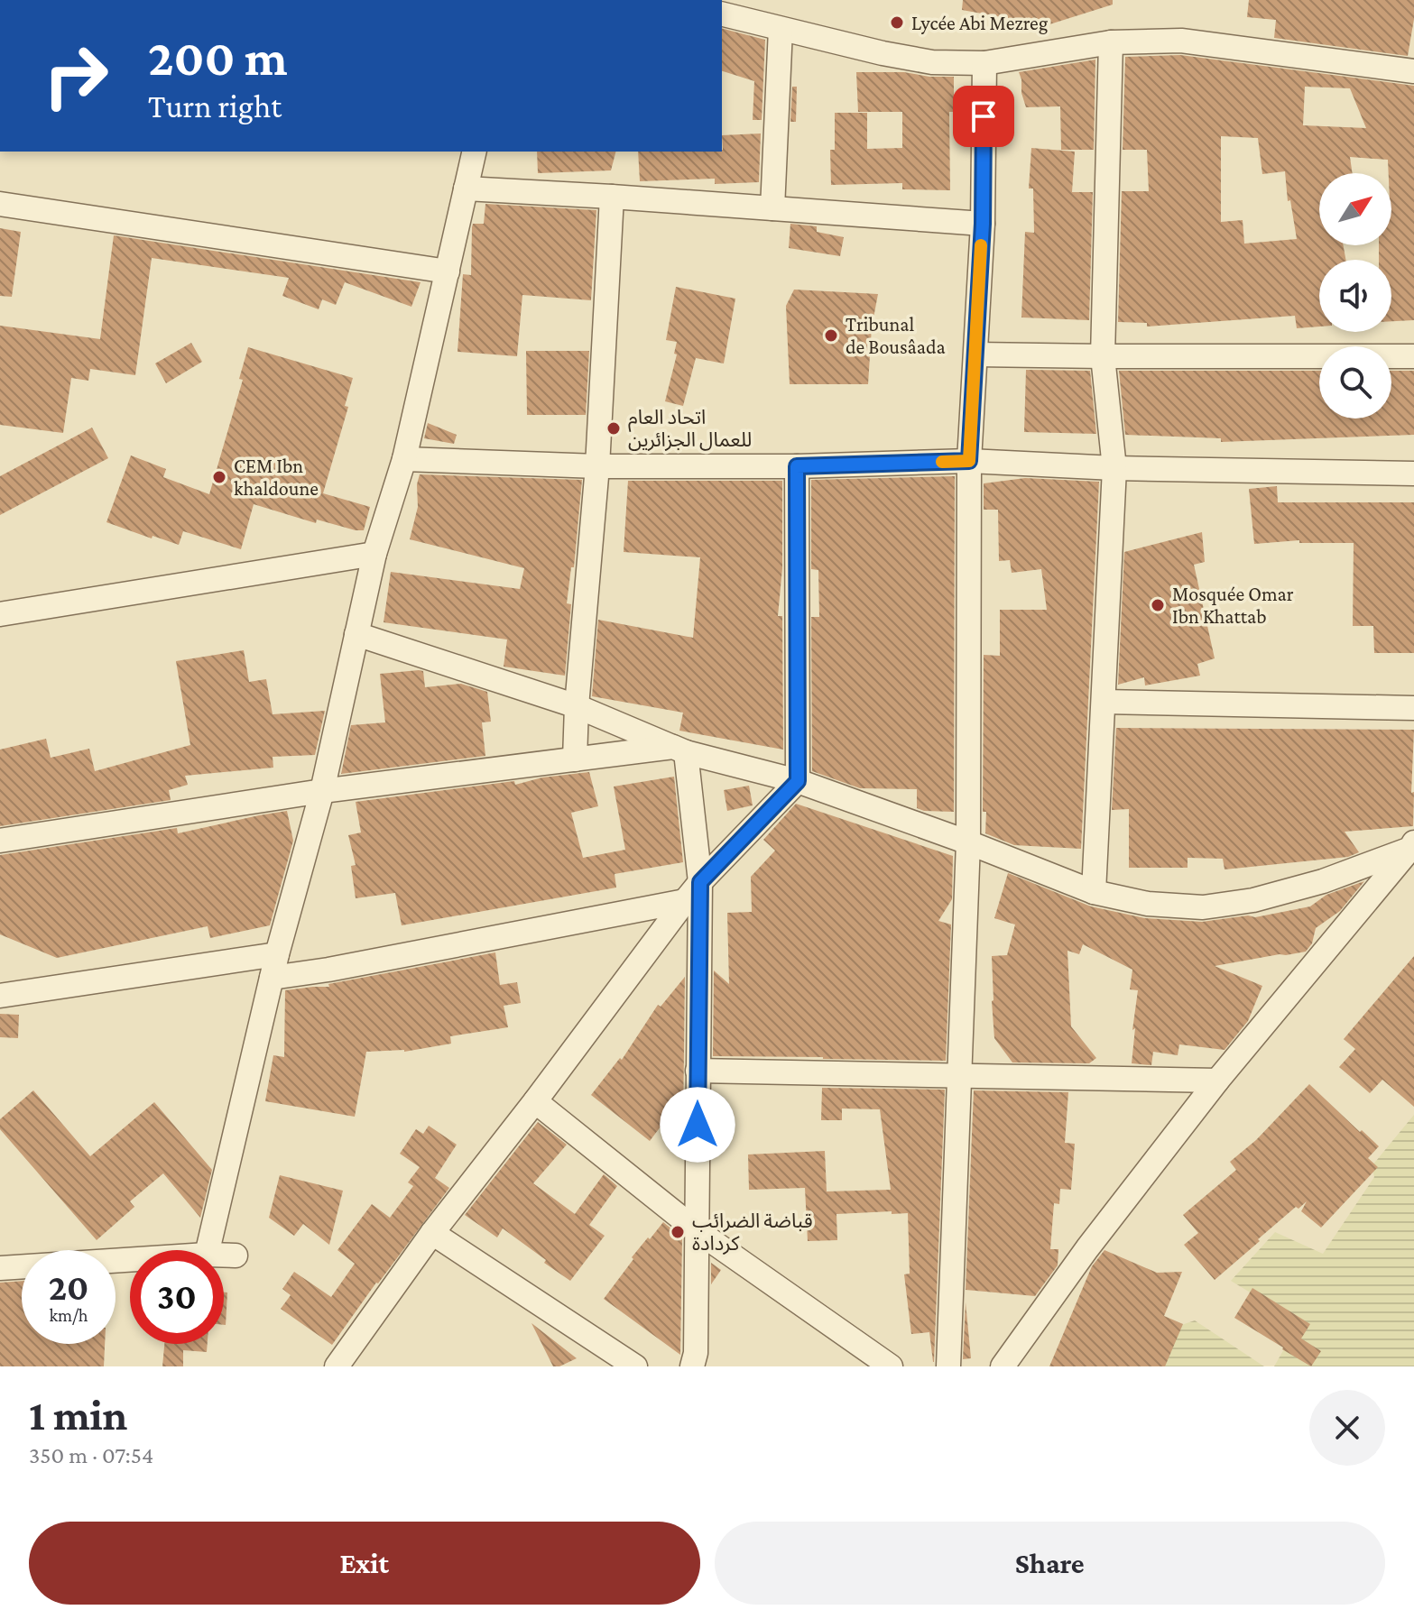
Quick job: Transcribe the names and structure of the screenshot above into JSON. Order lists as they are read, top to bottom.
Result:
{
  "places": [
    "Lycée Abi Mezreg",
    "Tribunal de Bousâada",
    "اتحاد العام للعمال الجزائرين",
    "CEM Ibn khaldoune",
    "Mosquée Omar Ibn Khattab",
    "قباضة الضرائب كردادة"
  ],
  "north": "top right",
  "page": {
    "turn": ["200 m", "Turn right"],
    "speed": "20 km/h",
    "limit": "30",
    "heading": ["1 min", "350 m · 07:54"],
    "buttons": ["Exit", "Share"]
  }
}
